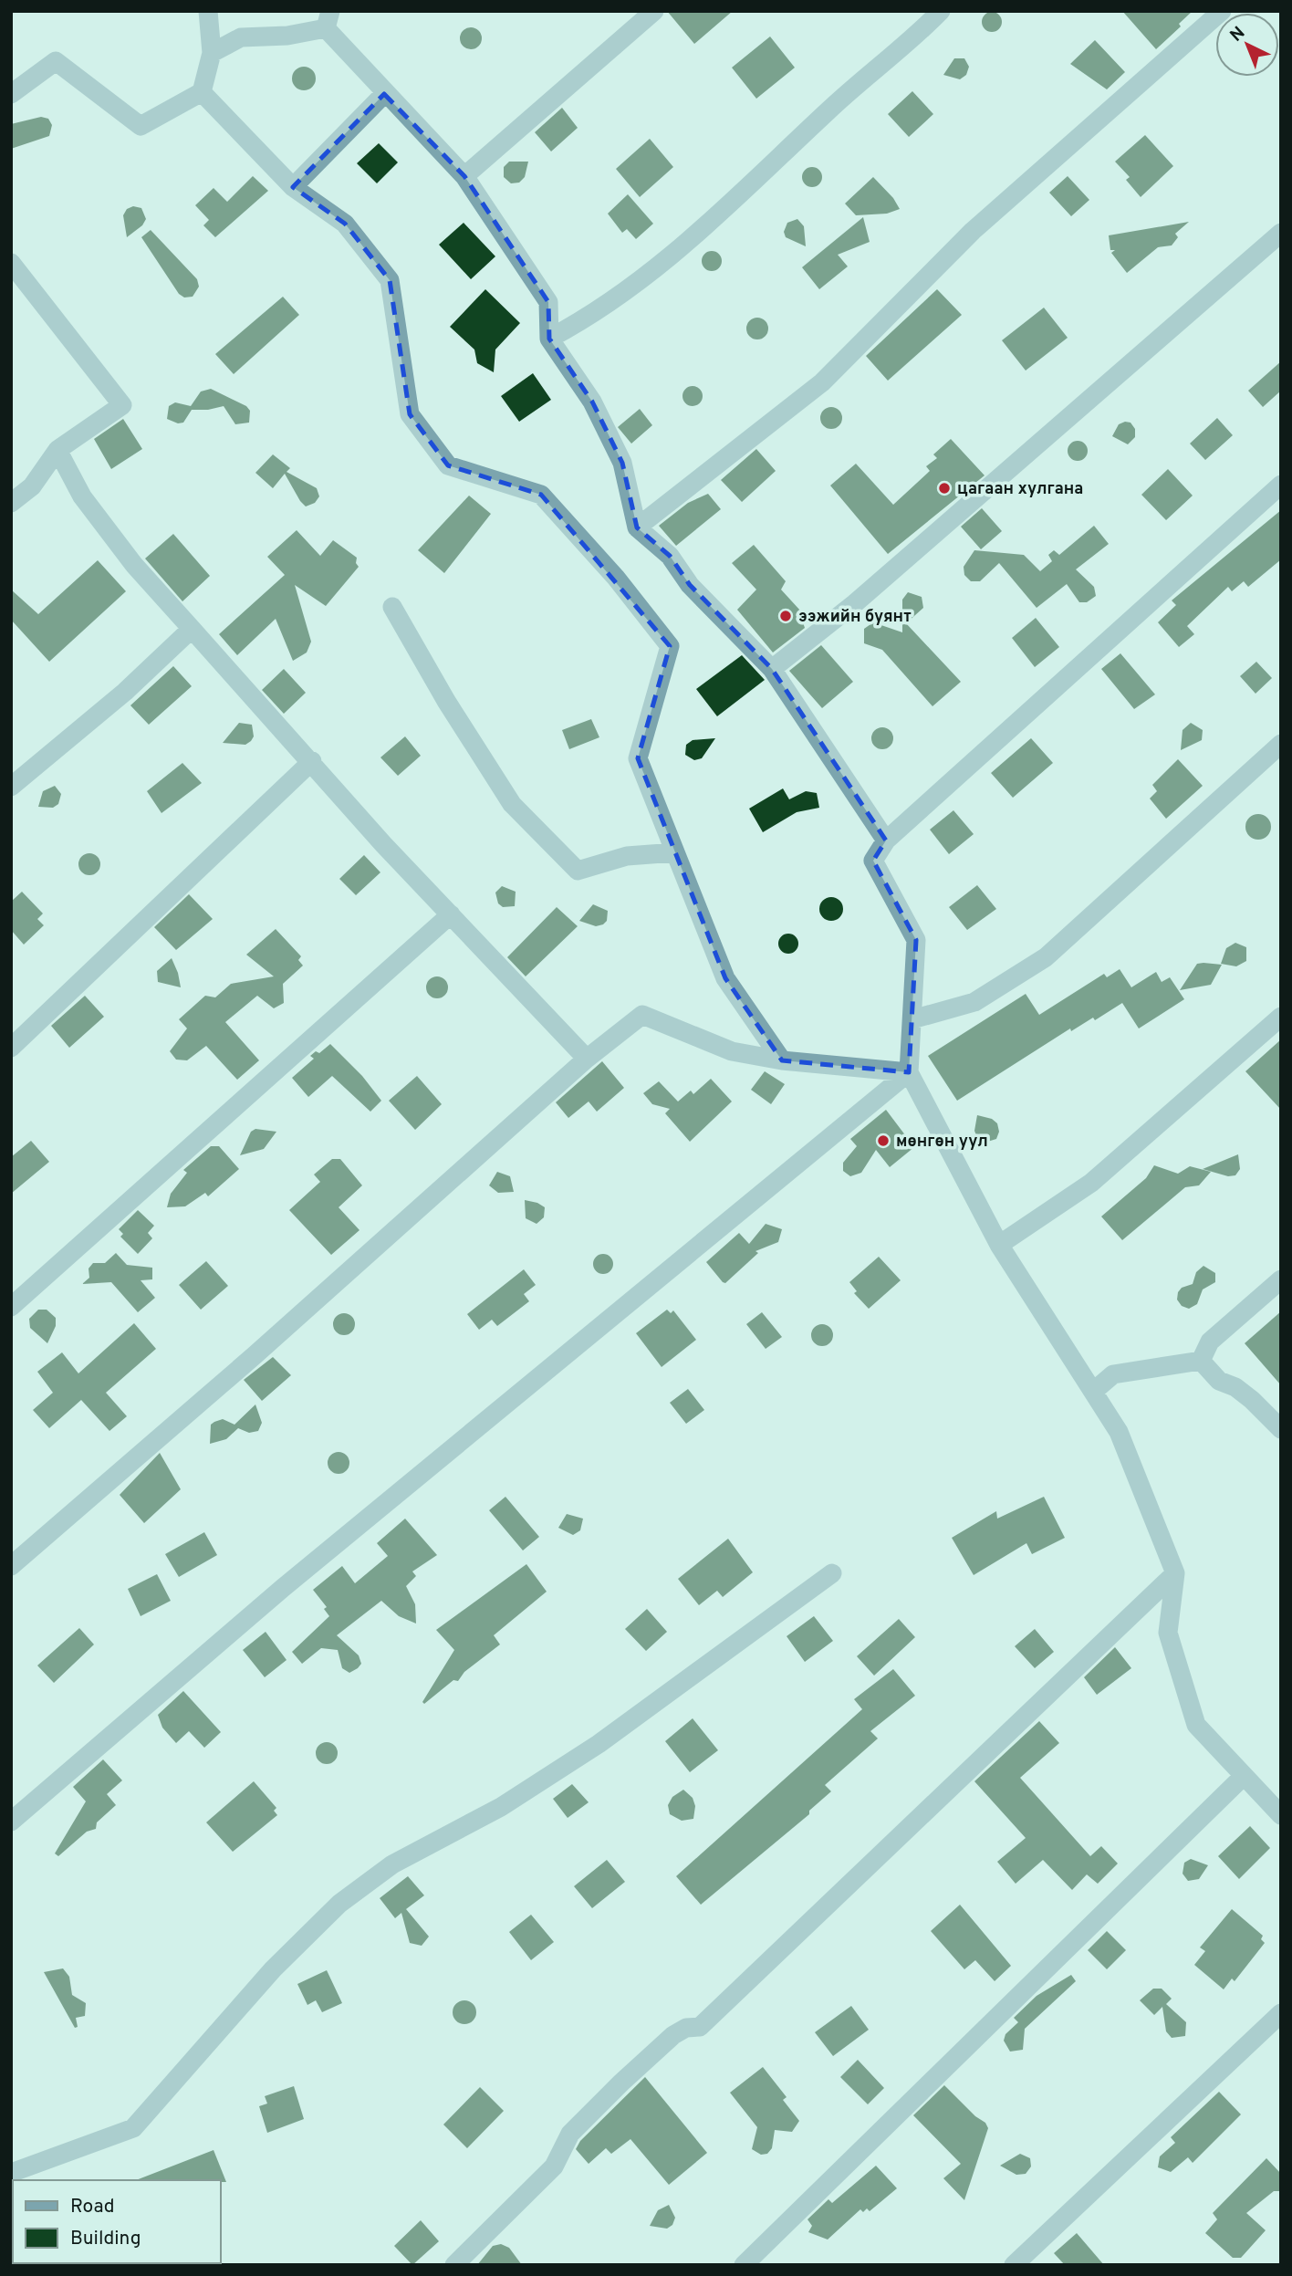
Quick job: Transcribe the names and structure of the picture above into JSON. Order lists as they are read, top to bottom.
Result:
{
  "places": ["цагаан хулгана", "ээжийн буянт", "мөнгөн уул"],
  "legend": ["Road", "Building"],
  "north": "top left"
}
